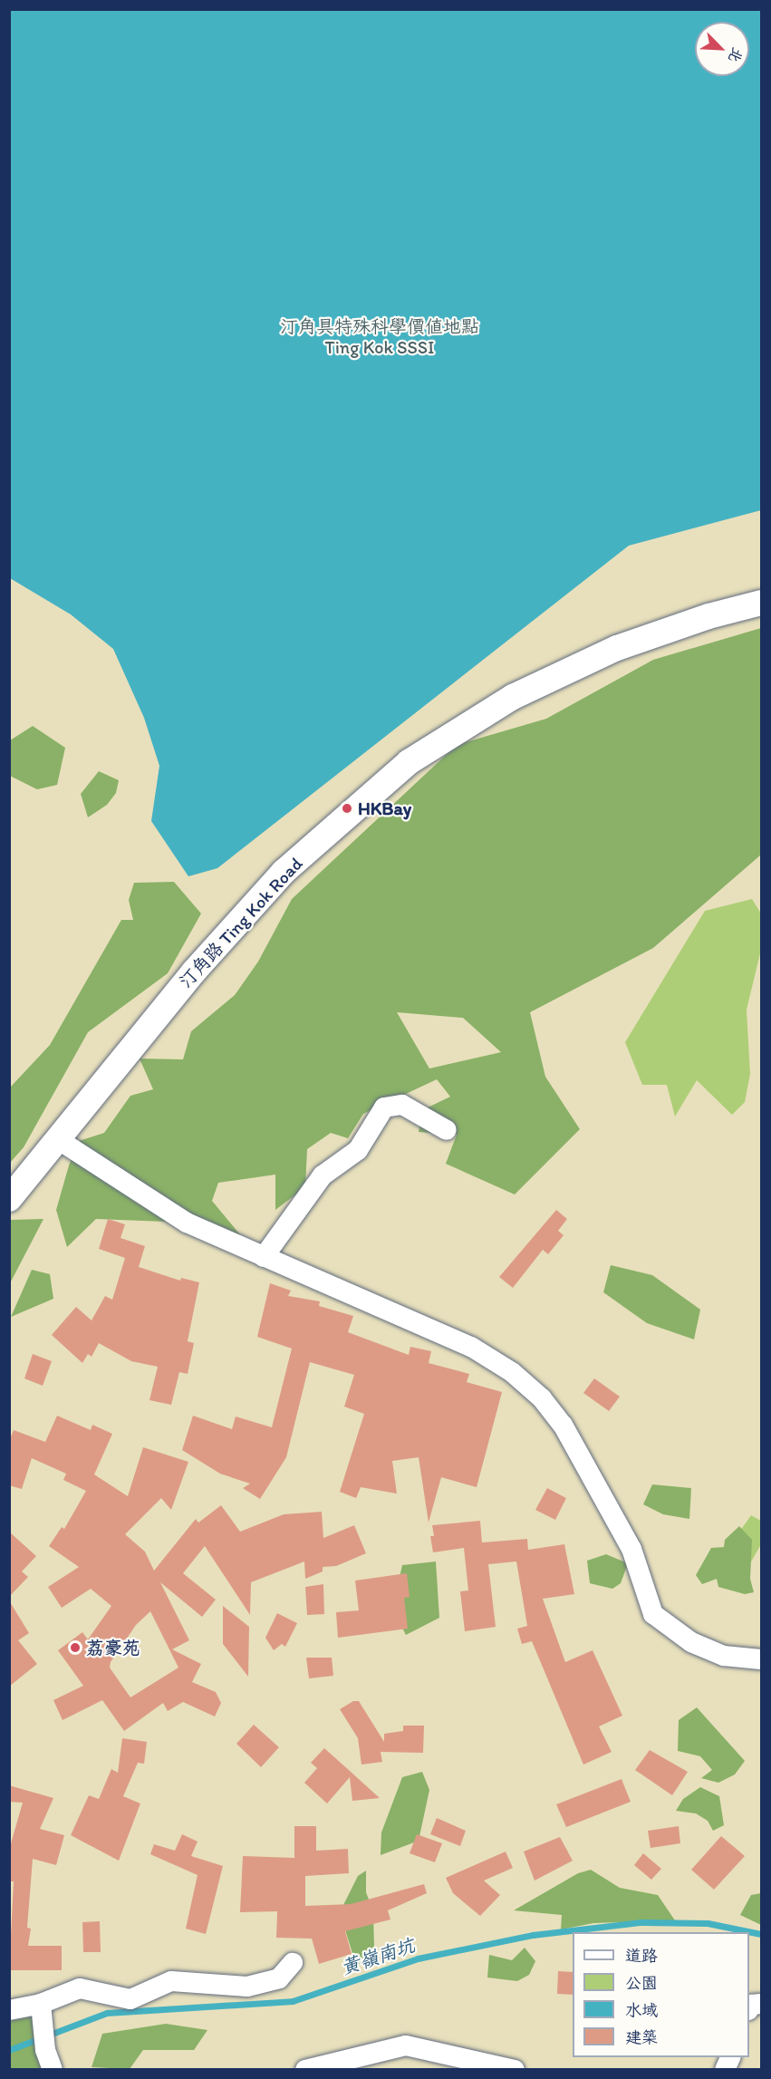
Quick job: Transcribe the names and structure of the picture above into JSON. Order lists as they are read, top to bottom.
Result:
{
  "streets": {
    "main road": ["汀角路 Ting Kok Road"]
  },
  "water": ["黃嶺南坑"],
  "parks": ["汀角具特殊科學價值地點 Ting Kok SSSI"],
  "places": ["HKBay", "荔豪苑"],
  "legend": [
    "道路",
    "公園",
    "水域",
    "建築"
  ],
  "north": "bottom right"
}
